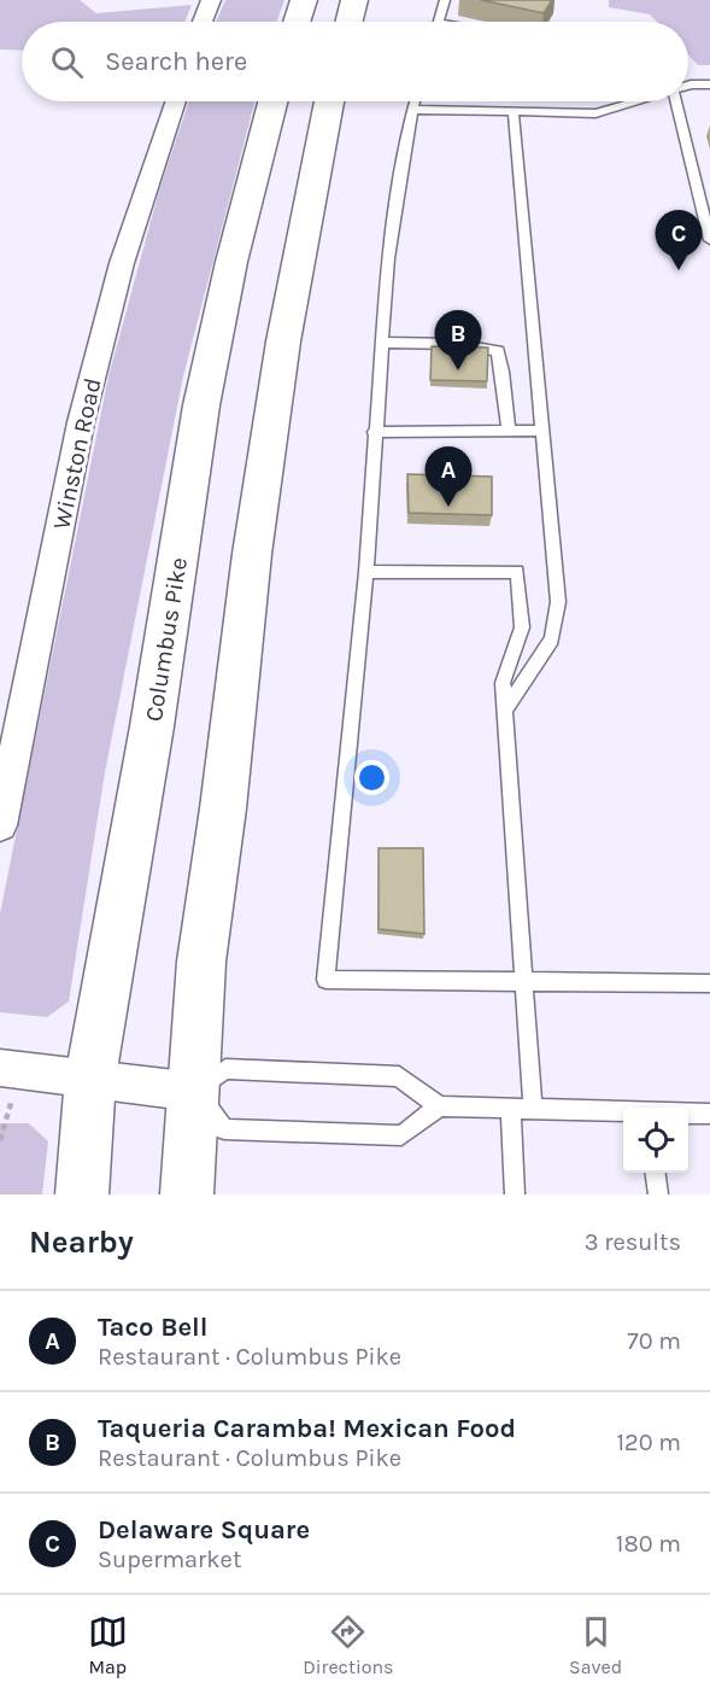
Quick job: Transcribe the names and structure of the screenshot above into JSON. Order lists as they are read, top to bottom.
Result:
{
  "streets": {
    "highway": ["Columbus Pike"],
    "street": ["Winston Road"]
  },
  "page": {
    "search": "Search here",
    "pins": ["C", "B", "A"],
    "heading": ["Nearby", "3 results"],
    "list": [
      {
        "mark": "A",
        "name": "Taco Bell",
        "note": "Restaurant · Columbus Pike",
        "value": "70 m"
      },
      {
        "mark": "B",
        "name": "Taqueria Caramba! Mexican Food",
        "note": "Restaurant · Columbus Pike",
        "value": "120 m"
      },
      {
        "mark": "C",
        "name": "Delaware Square",
        "note": "Supermarket",
        "value": "180 m"
      }
    ],
    "nav": ["Map", "Directions", "Saved"]
  }
}
